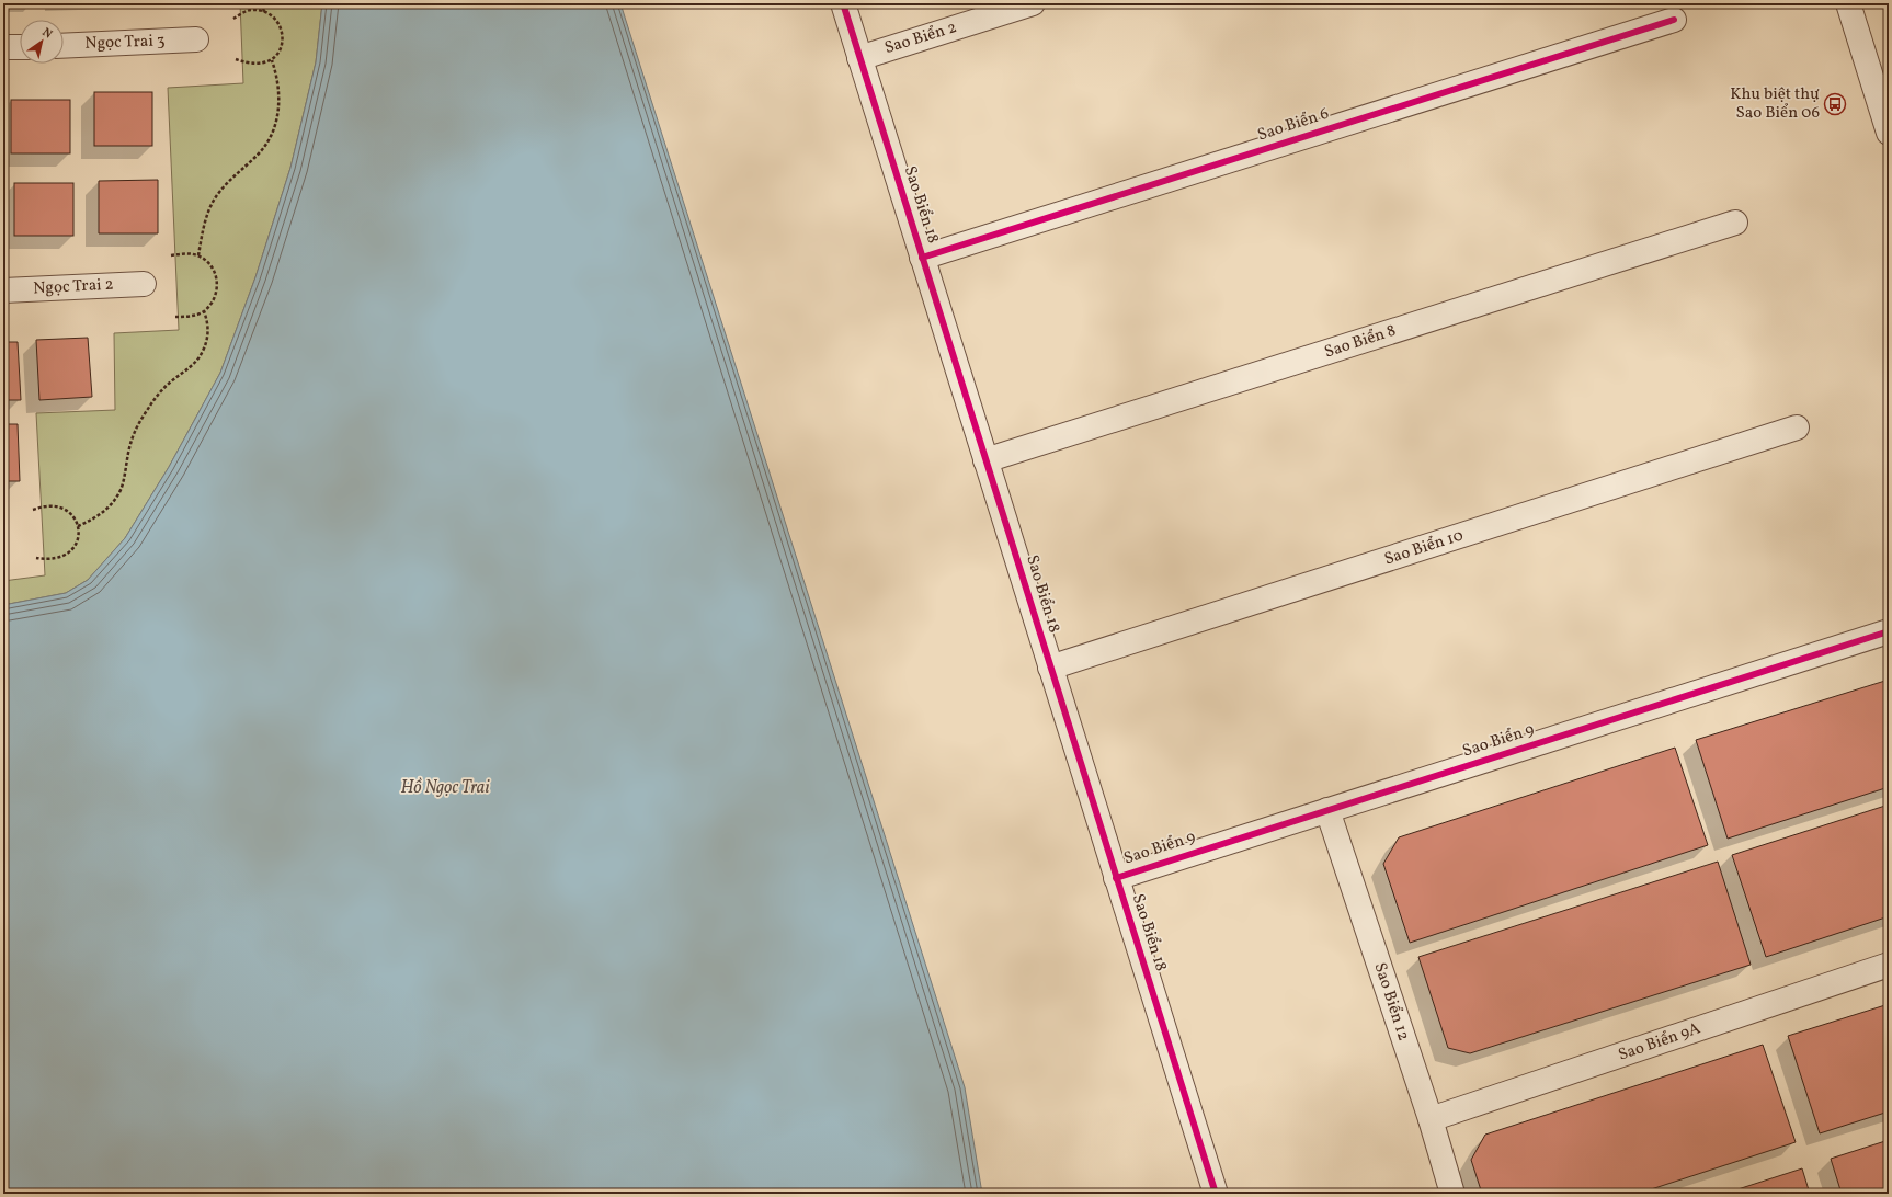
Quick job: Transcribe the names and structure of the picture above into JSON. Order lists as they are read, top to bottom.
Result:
{
  "streets": {
    "street": [
      "Sao Biển 2",
      "Ngọc Trai 3",
      "Sao Biển 6",
      "Sao Biển 18",
      "Ngọc Trai 2",
      "Sao Biển 8",
      "Sao Biển 10",
      "Sao Biển 9",
      "Sao Biển 12",
      "Sao Biển 9A"
    ]
  },
  "crossings": [
    ["Sao Biển 2", "Sao Biển 18"],
    ["Sao Biển 6", "Sao Biển 18"],
    ["Sao Biển 18", "Sao Biển 8"],
    ["Sao Biển 18", "Sao Biển 10"],
    ["Sao Biển 18", "Sao Biển 9"],
    ["Sao Biển 9", "Sao Biển 12"],
    ["Sao Biển 12", "Sao Biển 9A"]
  ],
  "water": ["Hồ Ngọc Trai"],
  "places": {
    "bus stop": ["Khu biệt thự Sao Biển 06"]
  },
  "north": "top right"
}
